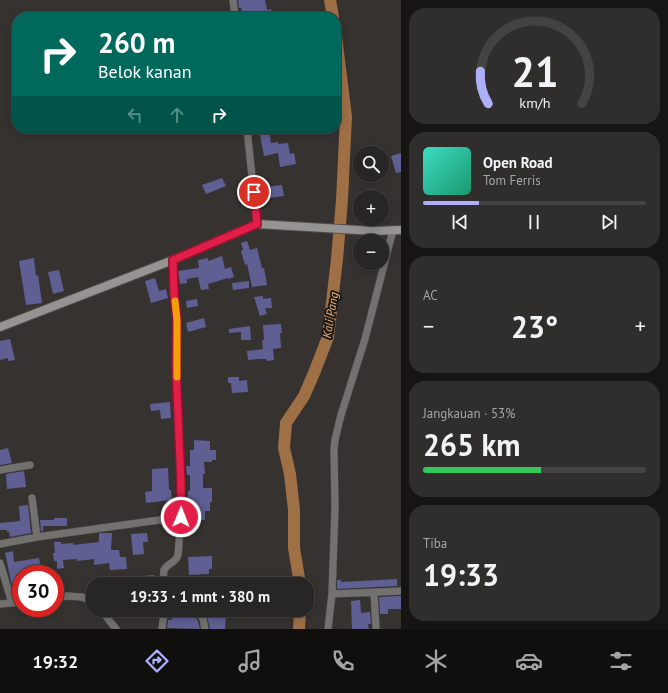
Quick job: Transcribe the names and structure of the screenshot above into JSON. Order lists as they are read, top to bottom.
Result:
{
  "water": ["Kali Pang"],
  "page": {
    "turn": ["260 m", "Belok kanan"],
    "map_buttons": ["+", "−"],
    "song": ["Open Road", "Tom Ferris"],
    "tile": [
      "AC",
      ["Jangkauan · 53%", "265 km"],
      ["Tiba", "19:33"]
    ],
    "heat": ["−", "23°", "+"],
    "limit": "30",
    "trip": "19:33 · 1 mnt · 380 m",
    "tabs": "19:32",
    "gauge": ["21", "km/h"]
  }
}
